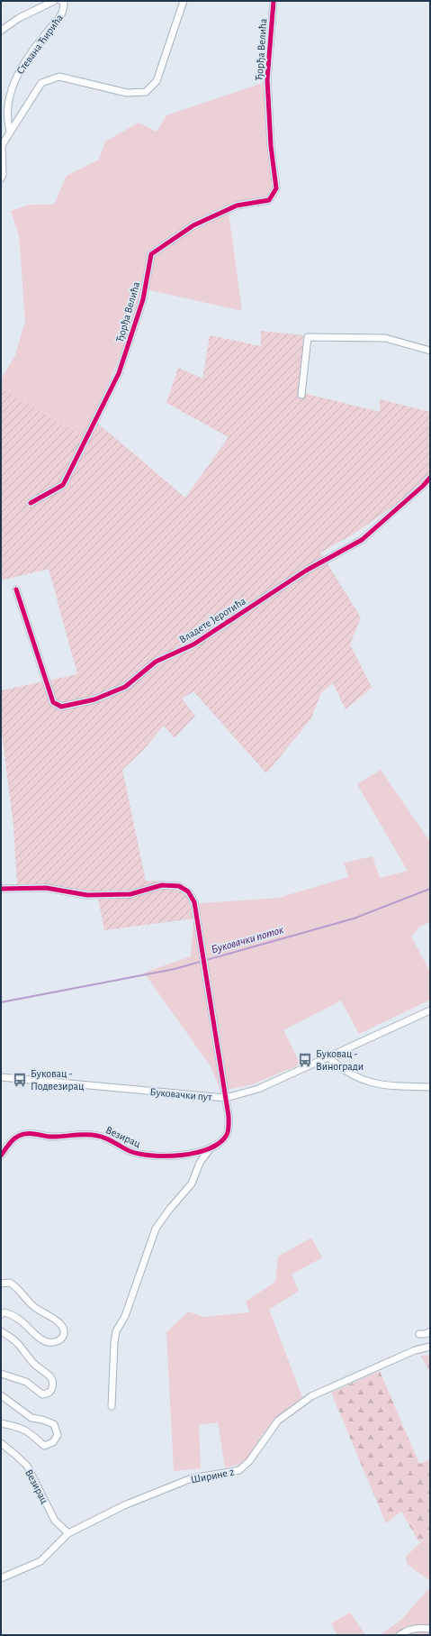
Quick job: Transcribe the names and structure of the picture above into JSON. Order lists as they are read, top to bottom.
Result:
{
  "streets": {
    "street": [
      "Стевана Ћирића",
      "Ђорђа Велића",
      "Владете Јеротића",
      "Буковачки пут",
      "Везирац",
      "Ширине 2"
    ]
  },
  "crossings": [
    ["Буковачки пут", "Везирац"],
    ["Везирац", "Ширине 2"]
  ],
  "water": ["Буковачки поток"],
  "places": {
    "bus stop": ["Буковац - Виногради", "Буковац - Подвезирац"]
  }
}
